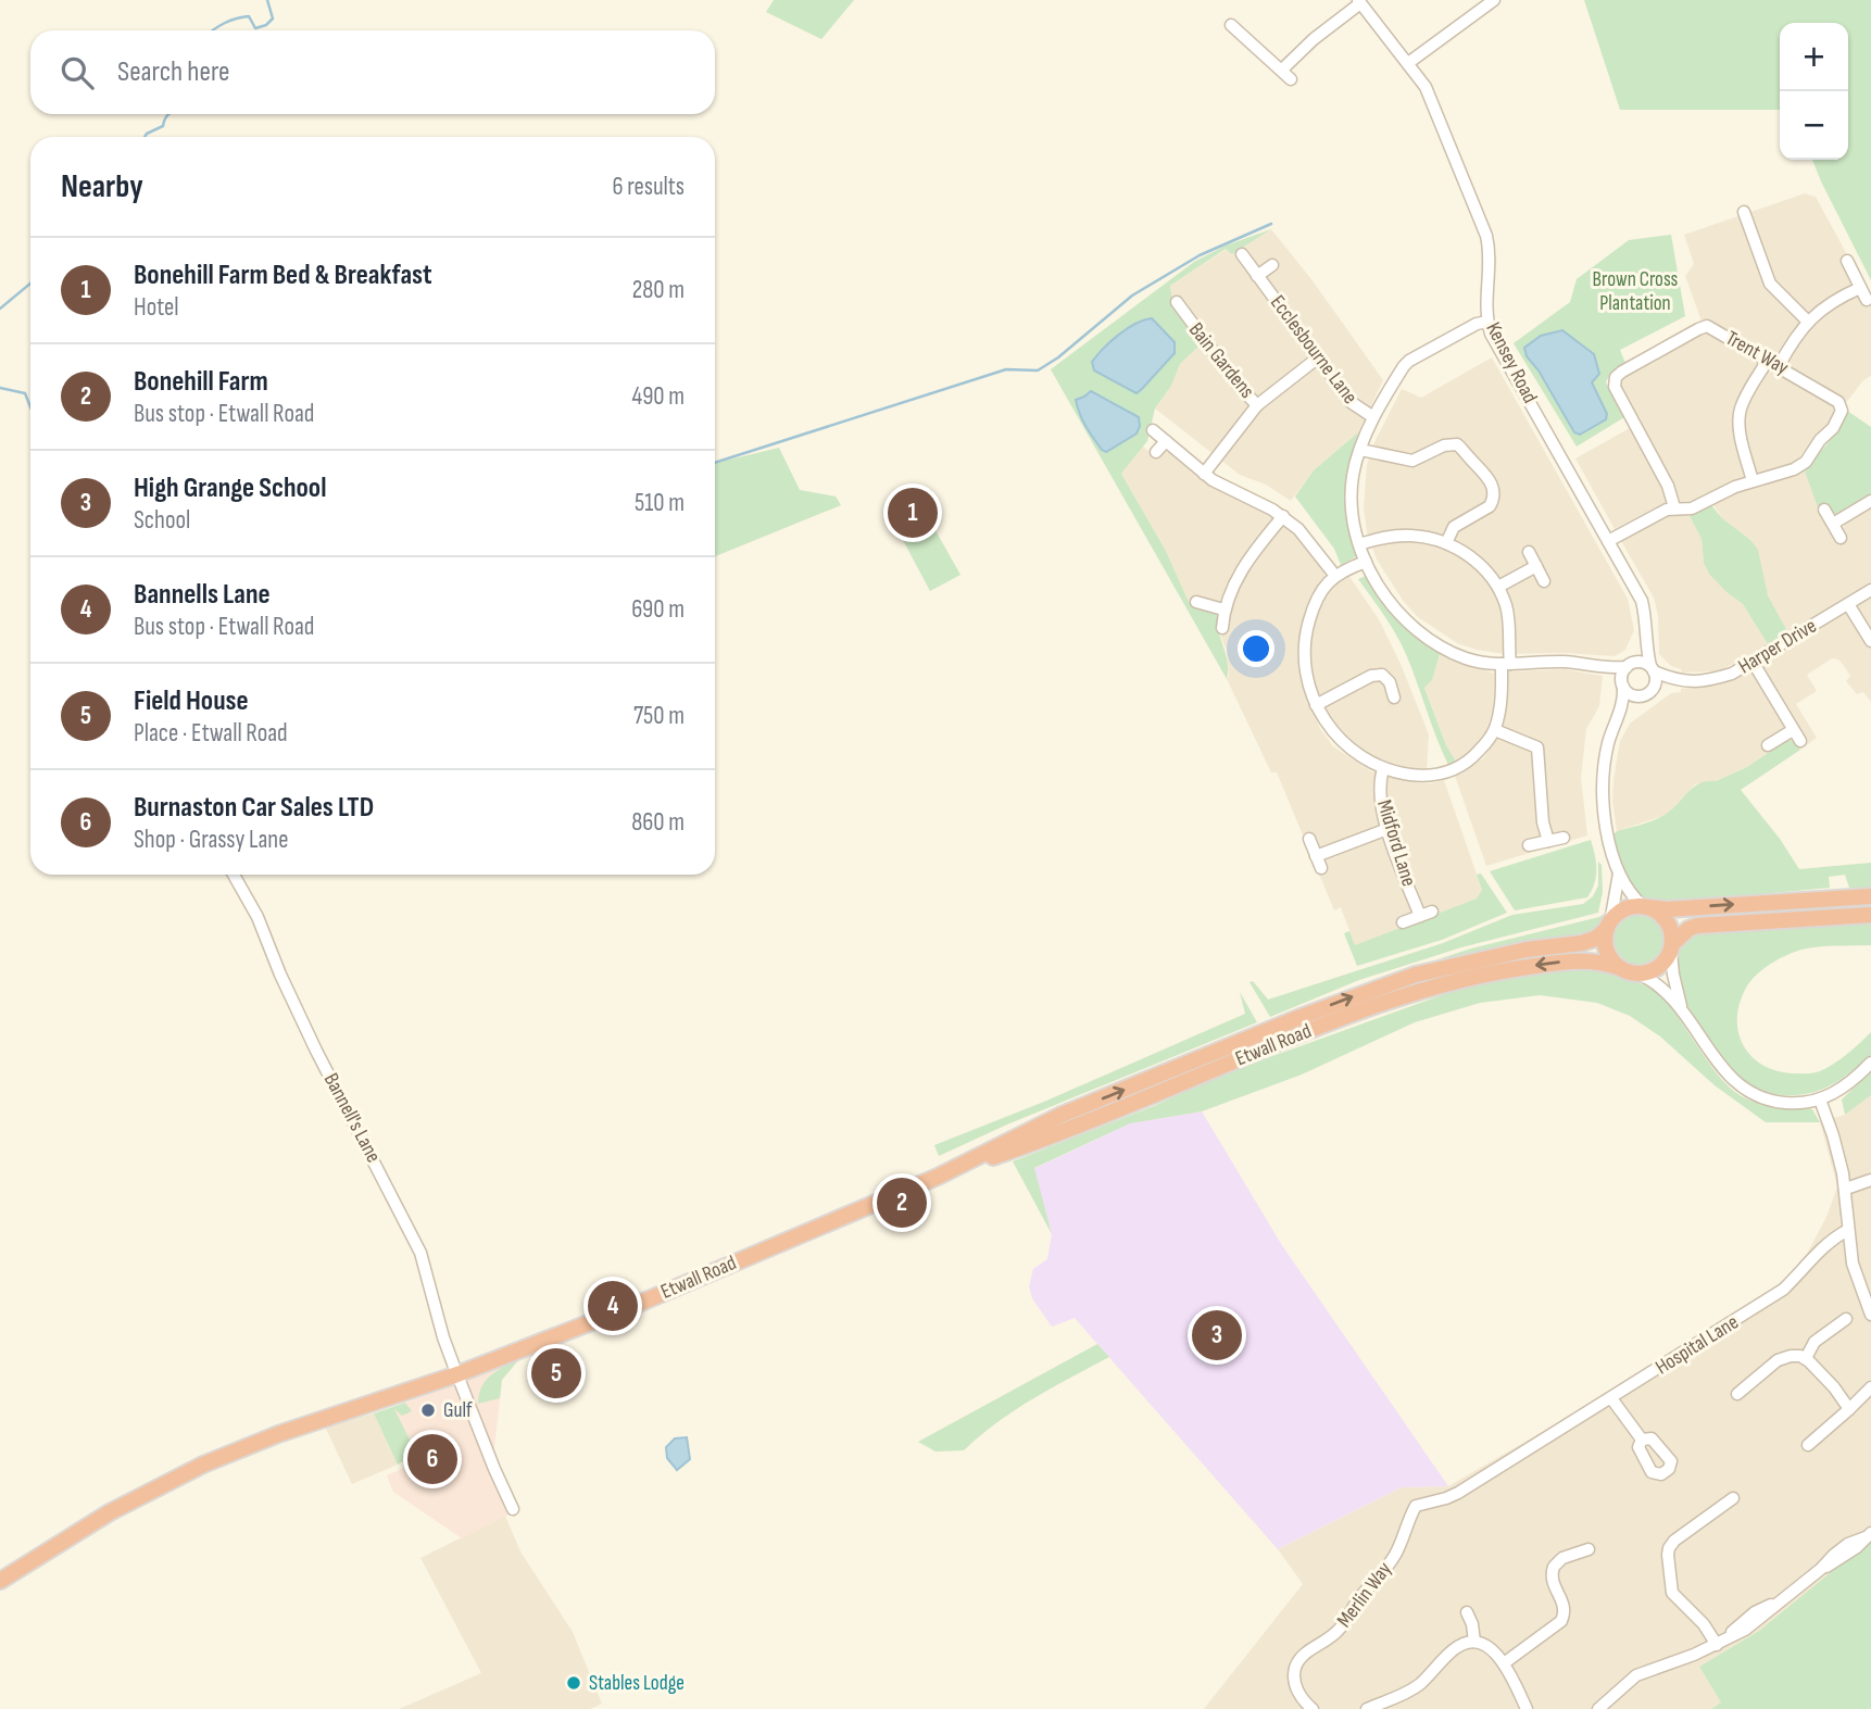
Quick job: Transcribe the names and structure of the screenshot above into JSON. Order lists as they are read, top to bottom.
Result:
{
  "streets": {
    "highway": ["Etwall Road"],
    "street": [
      "Ecclesbourne Lane",
      "Trent Way",
      "Bain Gardens",
      "Kensey Road",
      "Harper Drive",
      "Midford Lane",
      "Bannell's Lane",
      "Hospital Lane",
      "Merlin Way"
    ]
  },
  "crossings": [
    ["Trent Way", "Kensey Road"],
    ["Kensey Road", "Harper Drive"],
    ["Etwall Road", "Bannell's Lane"],
    ["Hospital Lane", "Merlin Way"]
  ],
  "parks": ["Brown Cross Plantation"],
  "places": ["Gulf", "Stables Lodge"],
  "page": {
    "map_buttons": ["+", "−"],
    "search": "Search here",
    "heading": ["Nearby", "6 results"],
    "list": [
      {
        "mark": "1",
        "name": "Bonehill Farm Bed & Breakfast",
        "note": "Hotel",
        "value": "280 m"
      },
      {
        "mark": "2",
        "name": "Bonehill Farm",
        "note": "Bus stop · Etwall Road",
        "value": "490 m"
      },
      {
        "mark": "3",
        "name": "High Grange School",
        "note": "School",
        "value": "510 m"
      },
      {
        "mark": "4",
        "name": "Bannells Lane",
        "note": "Bus stop · Etwall Road",
        "value": "690 m"
      },
      {
        "mark": "5",
        "name": "Field House",
        "note": "Place · Etwall Road",
        "value": "750 m"
      },
      {
        "mark": "6",
        "name": "Burnaston Car Sales LTD",
        "note": "Shop · Grassy Lane",
        "value": "860 m"
      }
    ],
    "pins": [
      "1",
      "2",
      "4",
      "3",
      "5",
      "6"
    ]
  }
}
